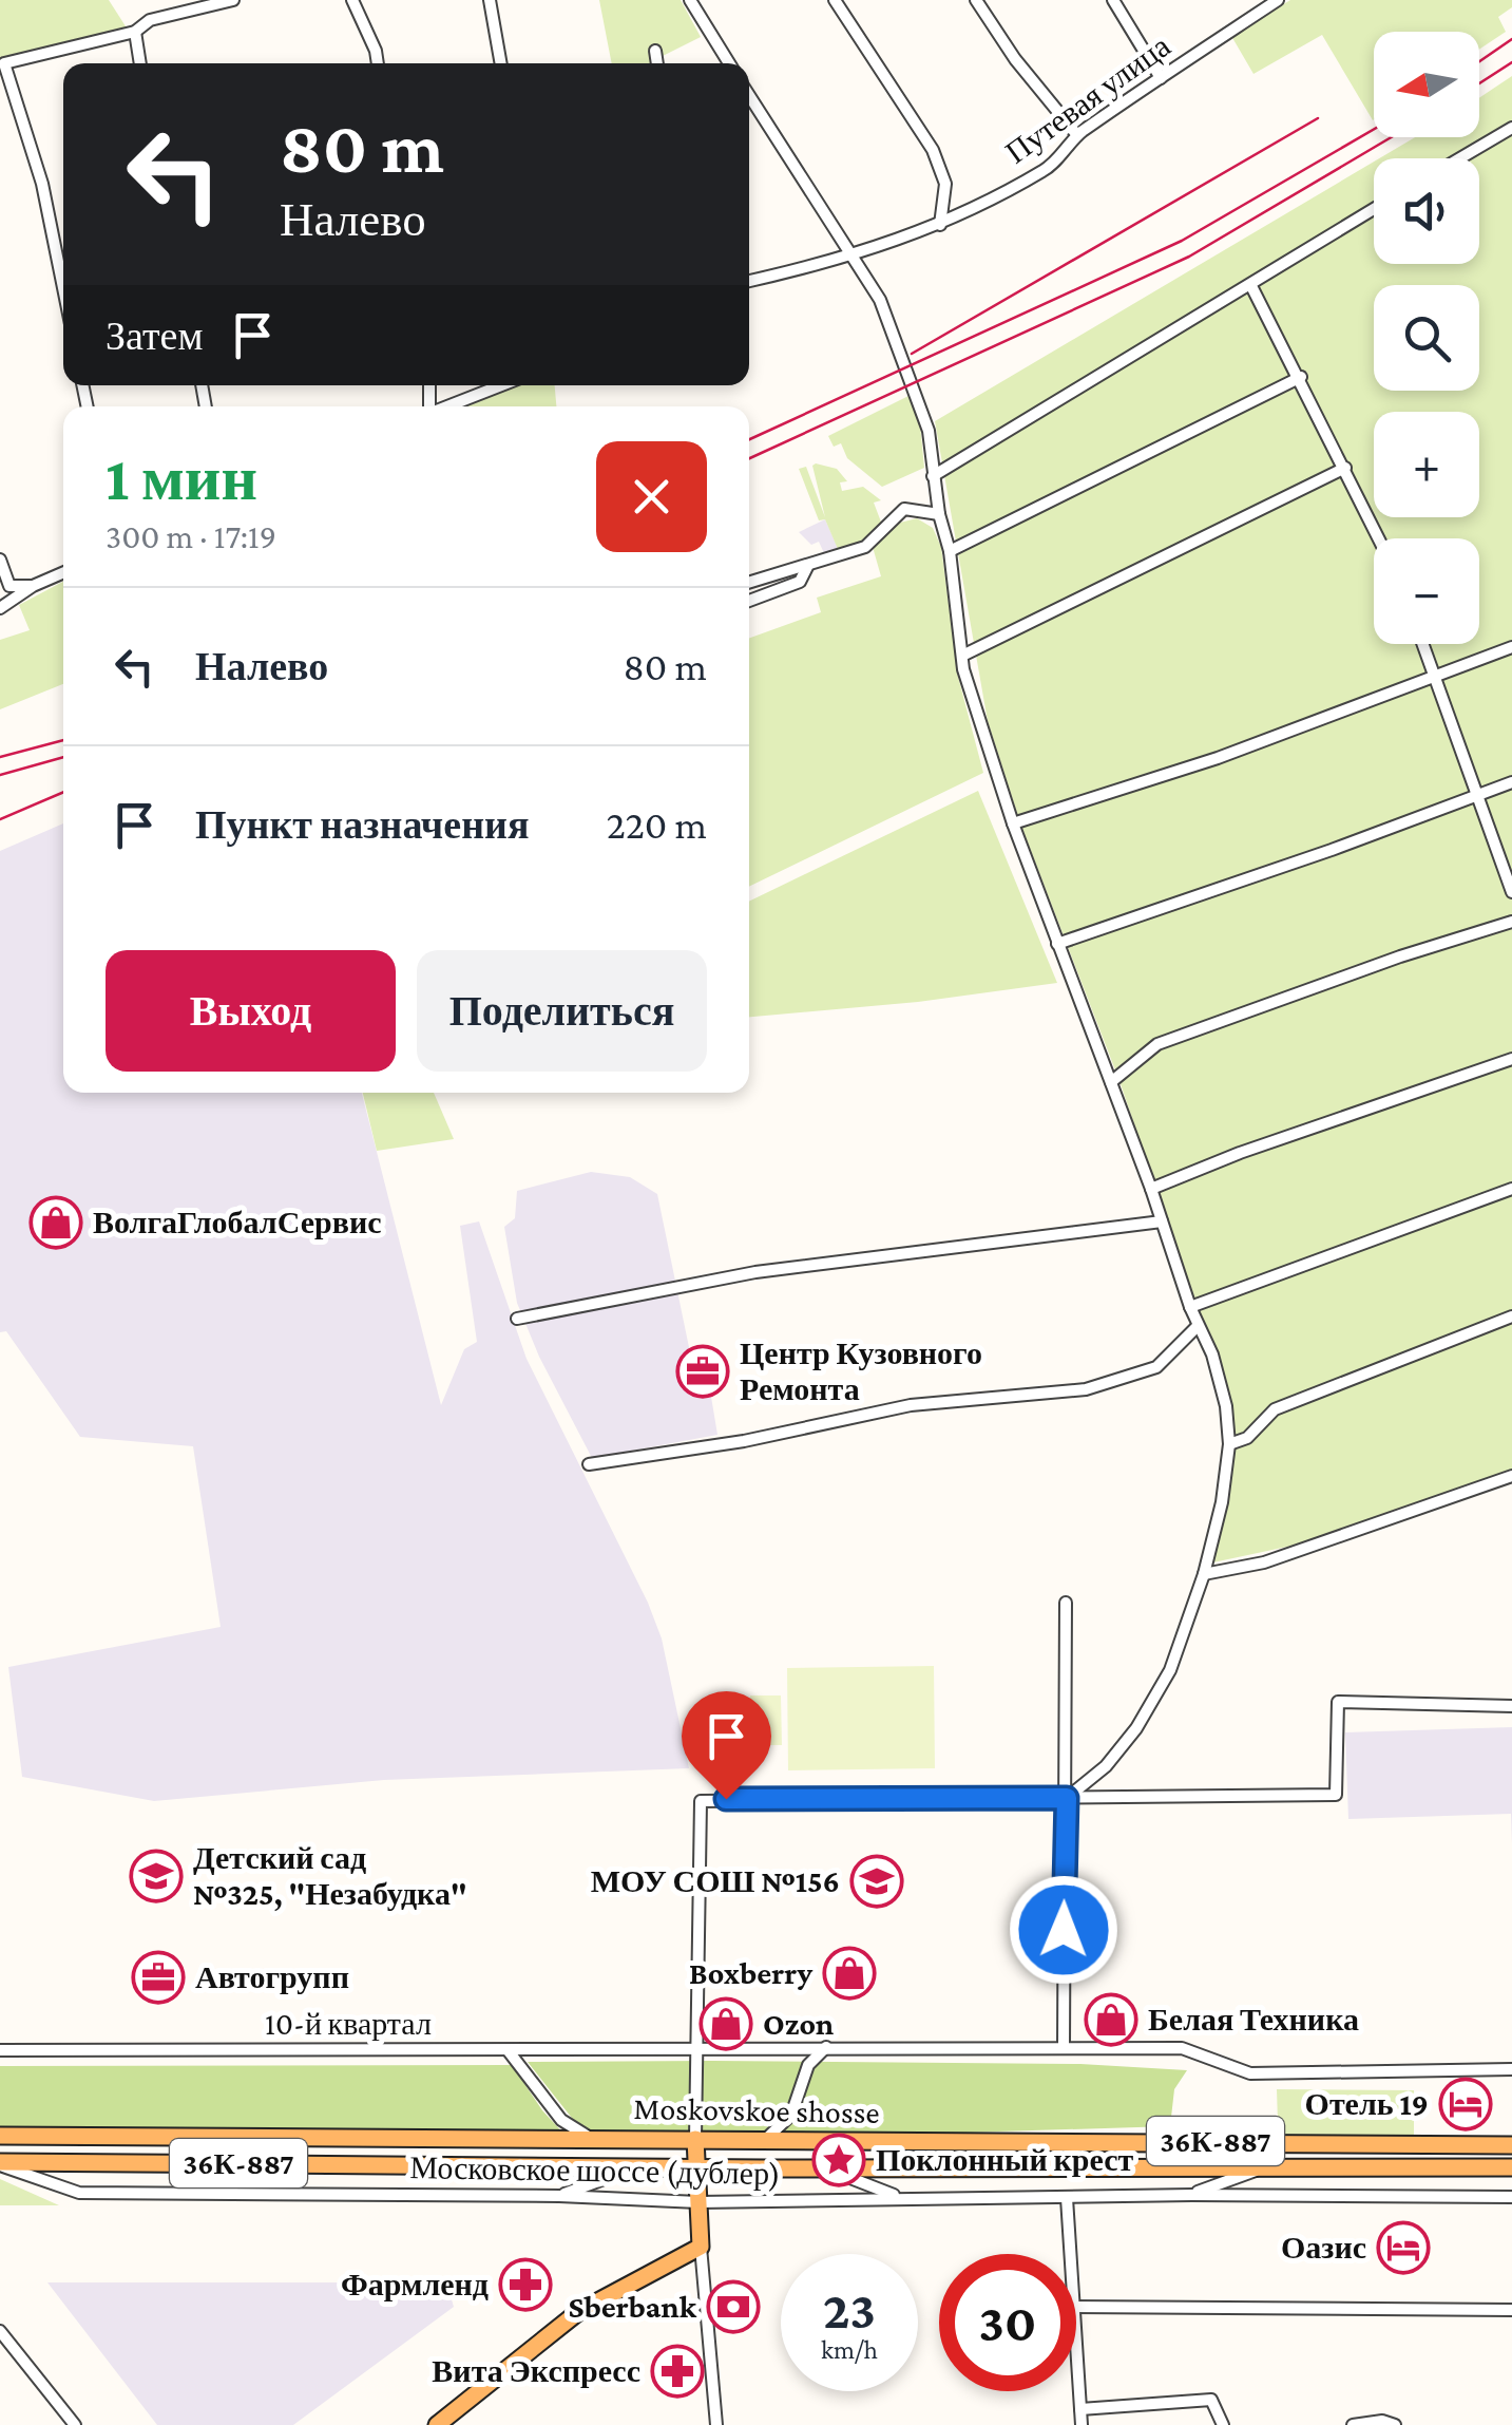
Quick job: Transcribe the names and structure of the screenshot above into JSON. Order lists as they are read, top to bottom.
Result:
{
  "streets": {
    "main road": ["Moskovskoe shosse", "36К-887"],
    "street": ["Путевая улица", "10-й квартал", "Московское шоссе (дублер)"]
  },
  "crossings": [
    ["Moskovskoe shosse", "Московское шоссе (дублер)"]
  ],
  "places": {
    "shop": [
      "ВолгаГлобалСервис",
      "Boxberry",
      "Белая Техника",
      "Ozon"
    ],
    "office": ["Центр Кузовного Ремонта", "Автогрупп"],
    "school or university": ["Детский сад №325, \"Незабудка\"", "МОУ СОШ №156"],
    "hotel": ["Отель 19", "Оазис"],
    "place": ["Поклонный крест"],
    "pharmacy": ["Фармленд", "Вита Экспресс"],
    "bank": ["Sberbank"]
  },
  "north": "left",
  "page": {
    "map_buttons": ["+", "−"],
    "turn": ["80 m", "Налево"],
    "then": "Затем",
    "heading": ["1 мин", "300 m · 17:19"],
    "list": [
      {
        "name": "Налево",
        "value": "80 m"
      },
      {
        "name": "Пункт назначения",
        "value": "220 m"
      }
    ],
    "buttons": ["Выход", "Поделиться"],
    "speed": "23 km/h",
    "limit": "30"
  }
}
